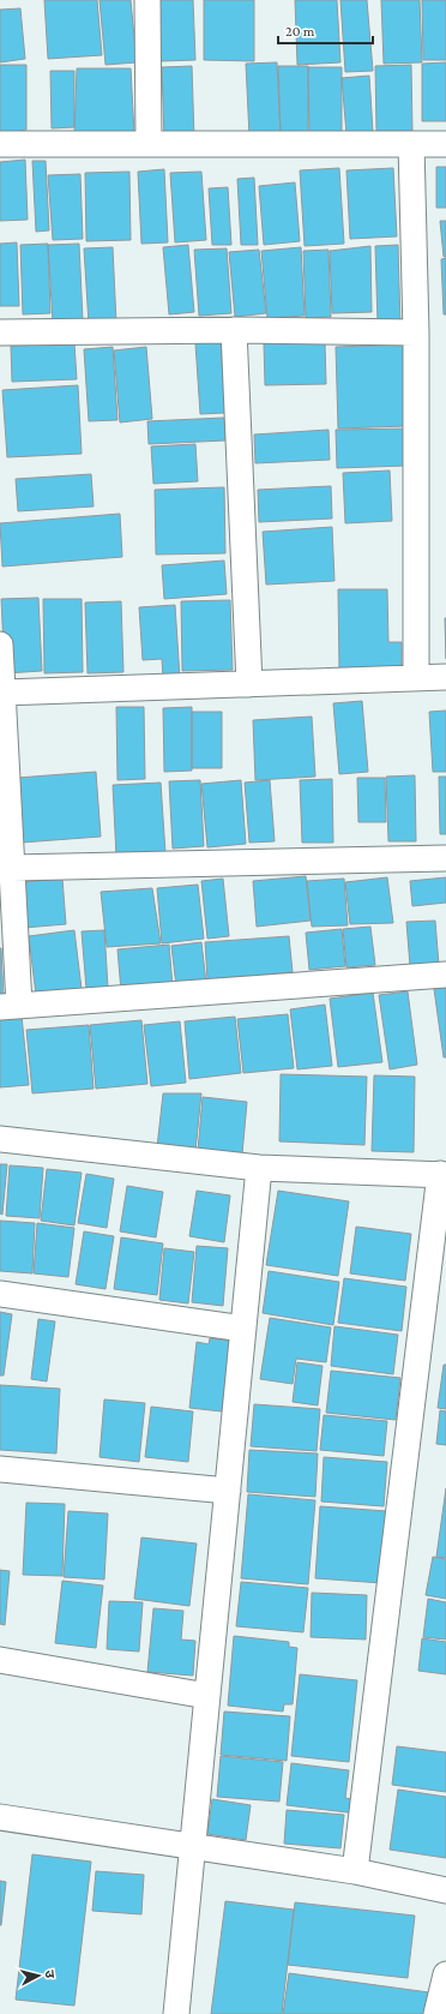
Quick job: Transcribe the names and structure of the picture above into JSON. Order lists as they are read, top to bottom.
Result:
{
  "scale_bar": "20 m",
  "north": "right"
}
